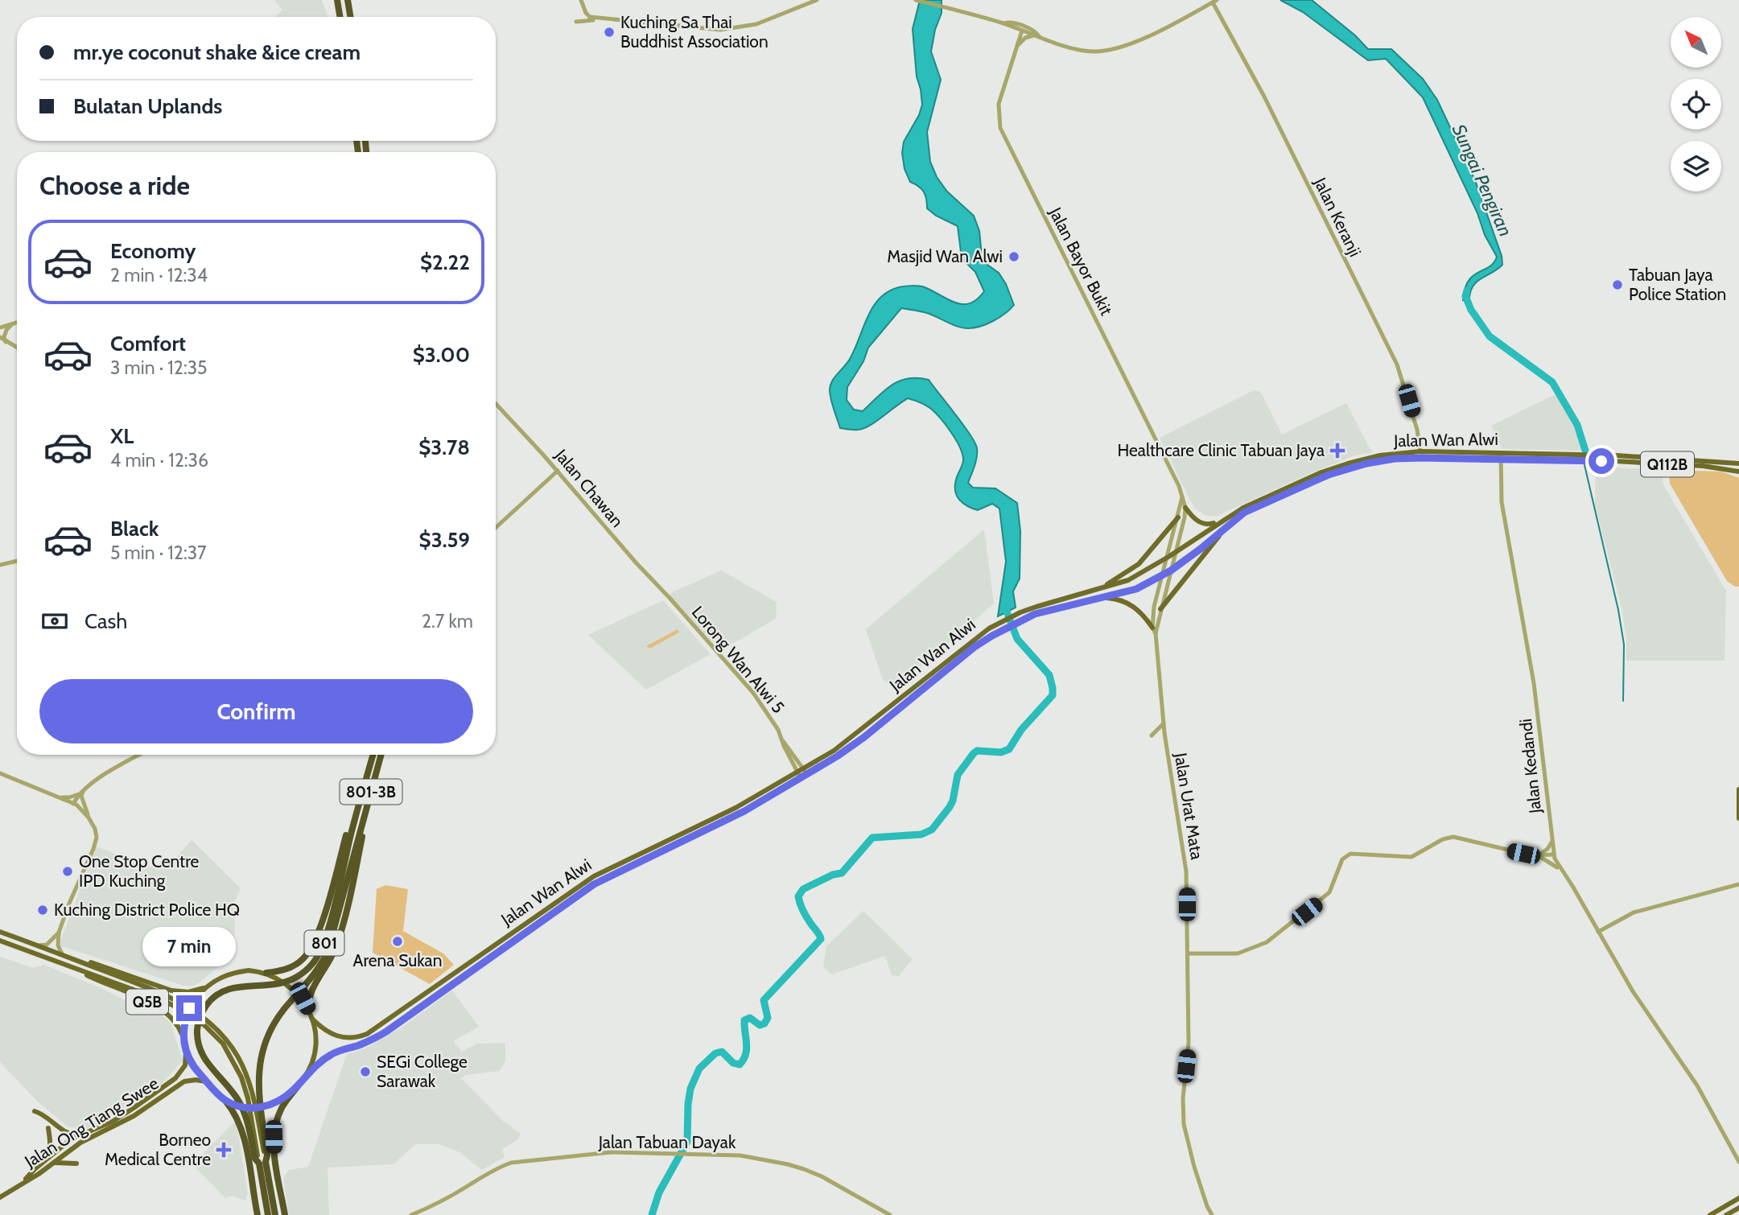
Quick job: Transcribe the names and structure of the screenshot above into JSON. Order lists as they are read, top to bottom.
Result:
{
  "streets": {
    "highway": ["801-3B", "801"],
    "main road": [
      "Jalan Wan Alwi",
      "Q112B",
      "Q5B",
      "Jalan Ong Tiang Swee"
    ],
    "street": [
      "Jalan Keranji",
      "Jalan Bayor Bukit",
      "Jalan Chawan",
      "Lorong Wan Alwi 5",
      "Jalan Kedandi",
      "Jalan Urat Mata",
      "Jalan Tabuan Dayak"
    ]
  },
  "crossings": [
    ["Jalan Keranji", "Jalan Wan Alwi"],
    ["Jalan Wan Alwi", "Lorong Wan Alwi 5"],
    ["Jalan Wan Alwi", "Jalan Kedandi"],
    ["Jalan Wan Alwi", "Q5B"],
    ["Jalan Wan Alwi", "Jalan Ong Tiang Swee"],
    ["Jalan Chawan", "Lorong Wan Alwi 5"],
    ["801-3B", "801"],
    ["801", "Q5B"],
    ["Q5B", "Jalan Ong Tiang Swee"]
  ],
  "water": ["Sungai Pengiran"],
  "places": {
    "other": [
      "Kuching Sa Thai Buddhist Association",
      "Masjid Wan Alwi",
      "Tabuan Jaya Police Station",
      "One Stop Centre IPD Kuching",
      "Kuching District Police HQ",
      "Arena Sukan",
      "SEGi College Sarawak"
    ],
    "health": ["Healthcare Clinic Tabuan Jaya", "Borneo Medical Centre"]
  },
  "north": "top left",
  "page": {
    "banner": ["mr.ye coconut shake &ice cream", "Bulatan Uplands"],
    "heading": "Choose a ride",
    "list": [
      {
        "name": "Economy",
        "note": "2 min · 12:34",
        "value": "$2.22"
      },
      {
        "name": "Comfort",
        "note": "3 min · 12:35",
        "value": "$3.00"
      },
      {
        "name": "XL",
        "note": "4 min · 12:36",
        "value": "$3.78"
      },
      {
        "name": "Black",
        "note": "5 min · 12:37",
        "value": "$3.59"
      }
    ],
    "pay": ["Cash", "2.7 km"],
    "buttons": "Confirm",
    "bubble": "7 min"
  }
}
